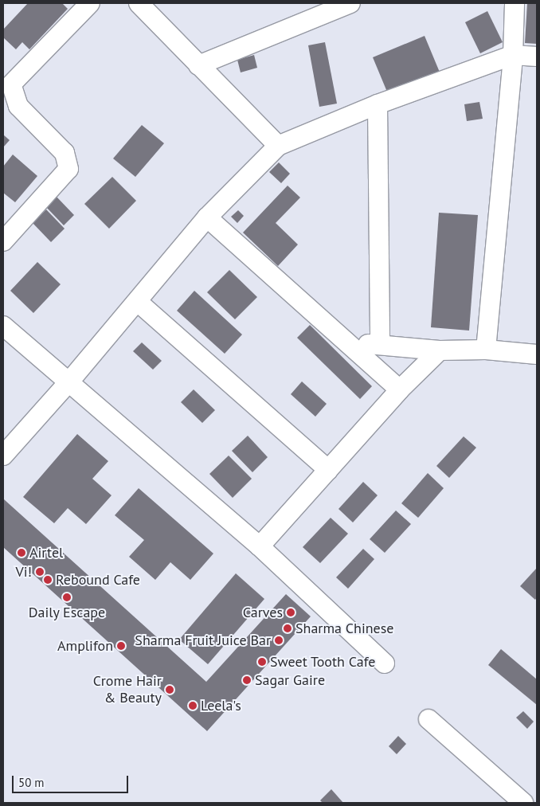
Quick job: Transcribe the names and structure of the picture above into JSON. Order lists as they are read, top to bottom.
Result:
{
  "places": [
    "Airtel",
    "Vi!",
    "Rebound Cafe",
    "Daily Escape",
    "Carves",
    "Sharma Chinese",
    "Sharma Fruit Juice Bar",
    "Amplifon",
    "Sweet Tooth Cafe",
    "Sagar Gaire",
    "Crome Hair & Beauty",
    "Leela's"
  ],
  "scale_bar": "50 m"
}
